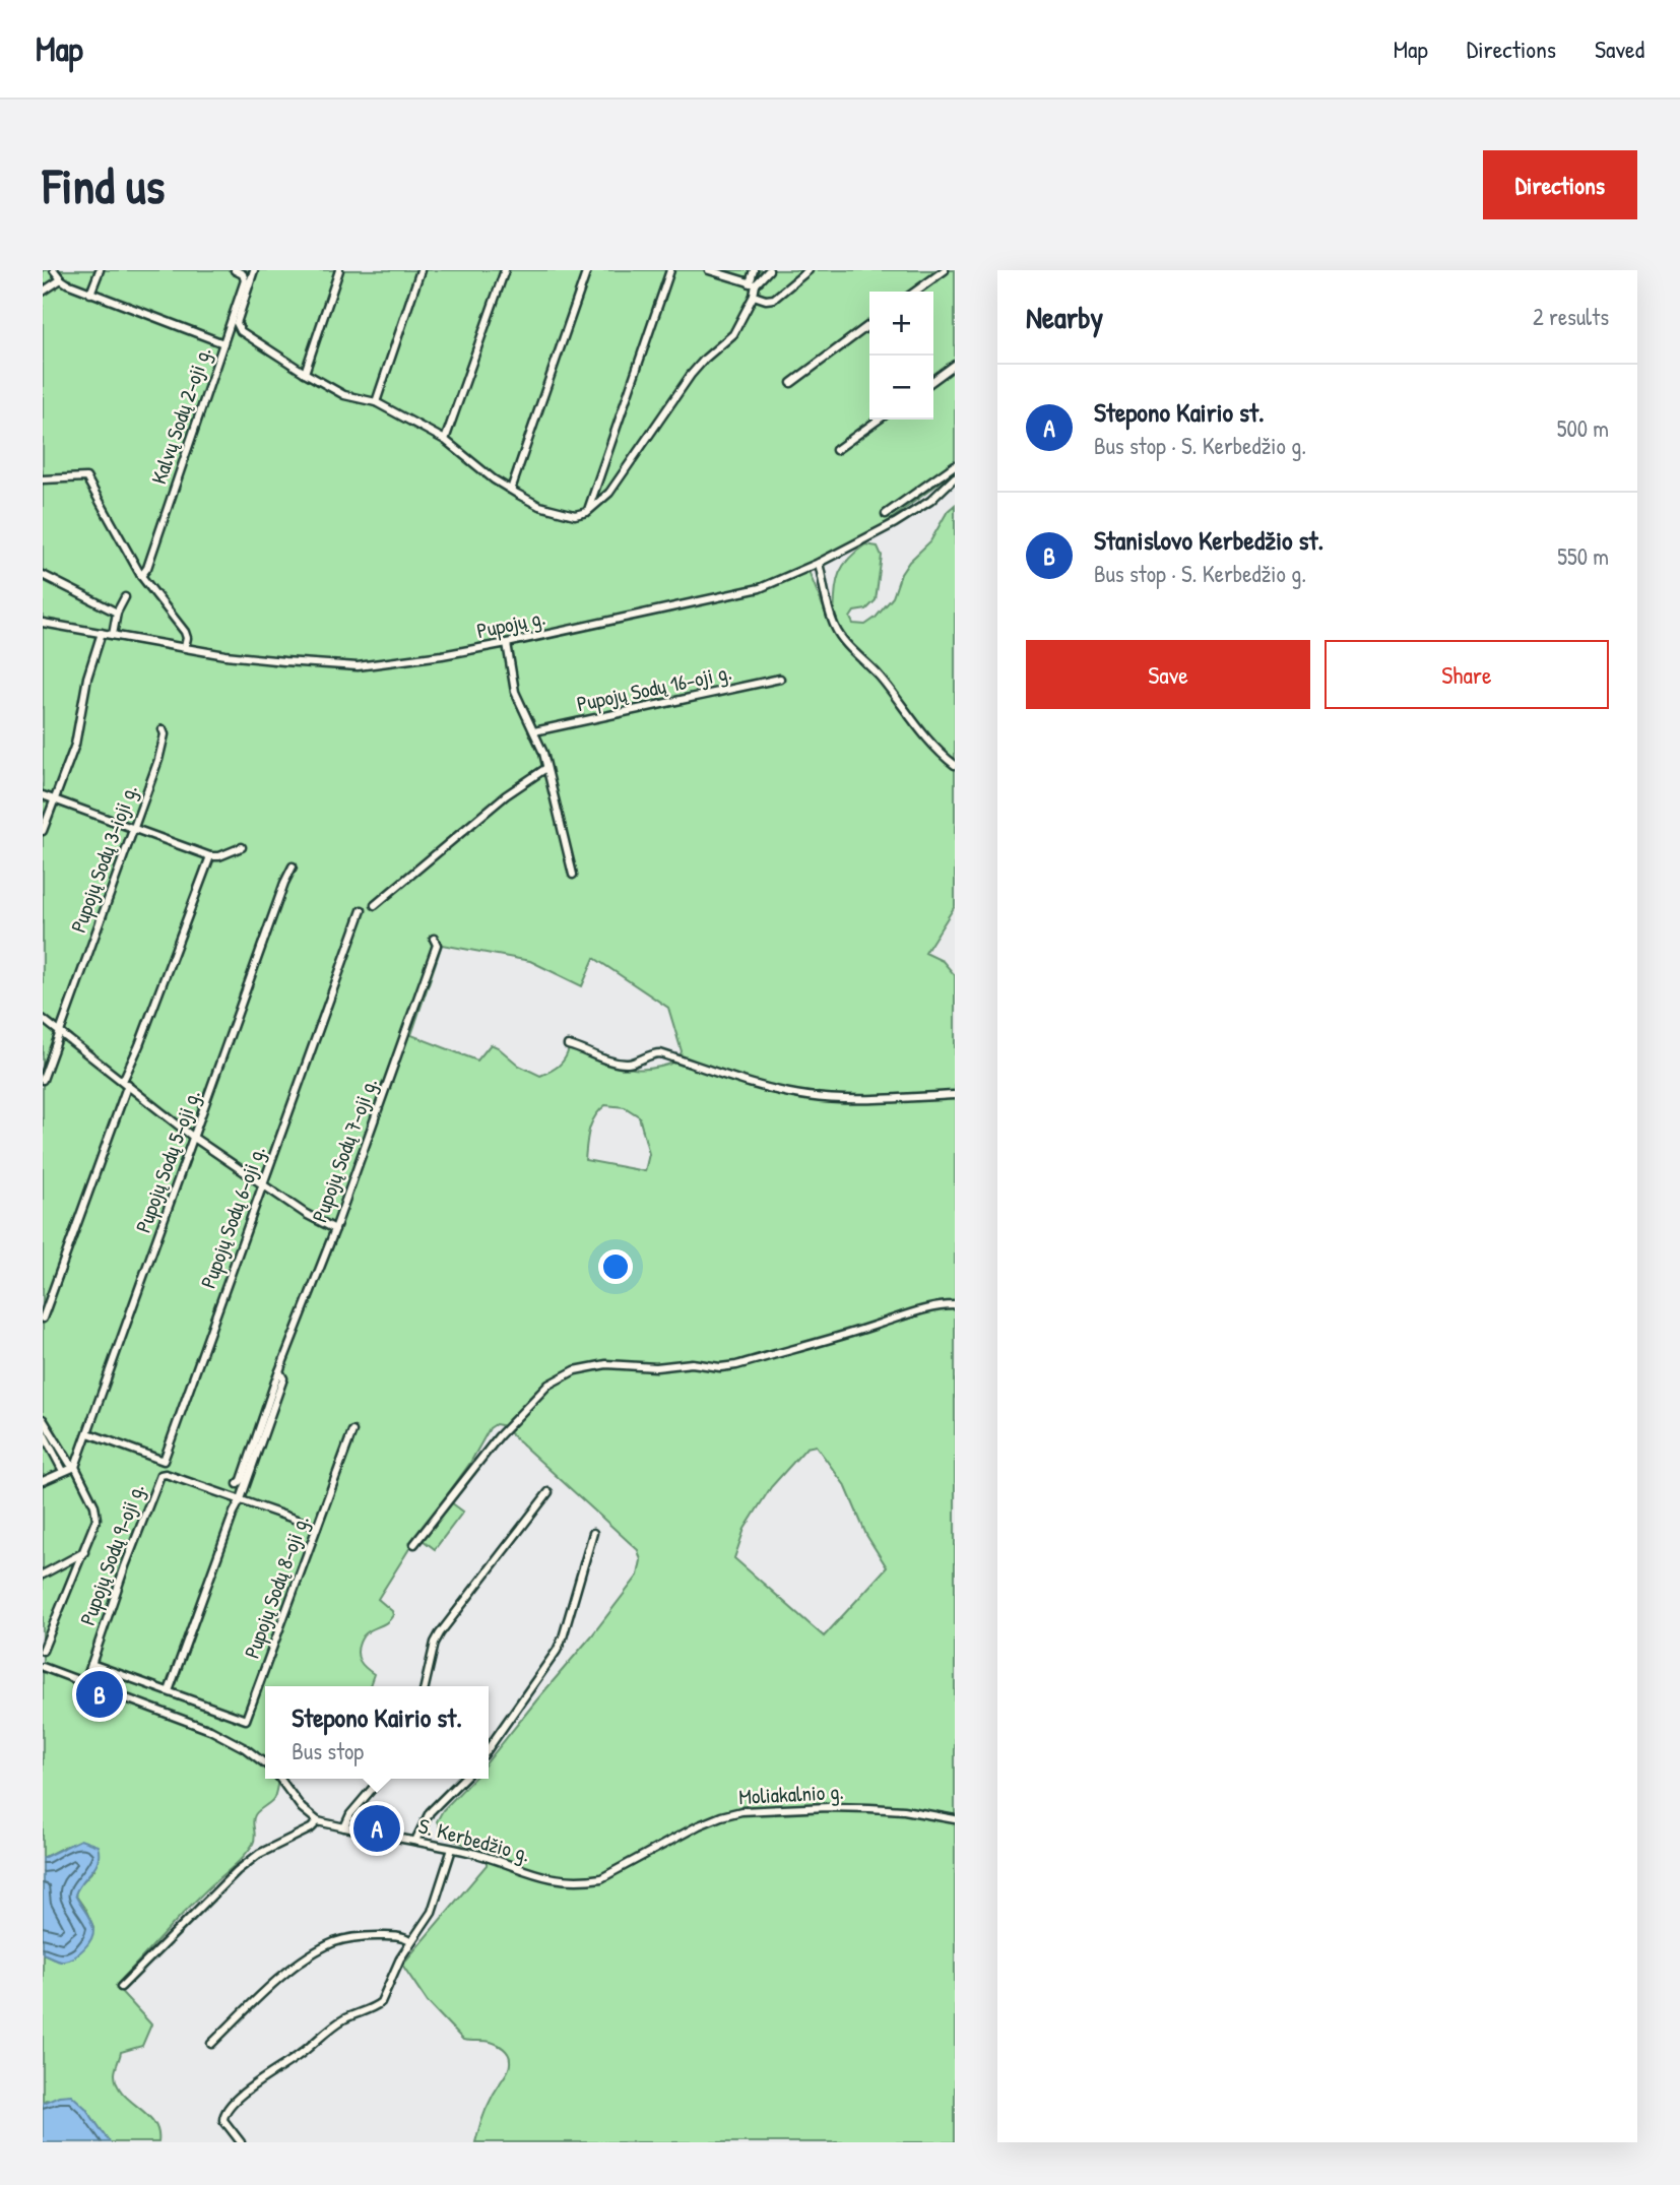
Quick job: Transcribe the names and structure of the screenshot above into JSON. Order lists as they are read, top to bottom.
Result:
{
  "streets": {
    "street": [
      "Kalvų Sodų 2-oji g.",
      "Pupojų g.",
      "Pupojų Sodų 16-oji g.",
      "Pupojų Sodų 3-ioji g.",
      "Pupojų Sodų 7-oji g.",
      "Pupojų Sodų 5-oji g.",
      "Pupojų Sodų 6-oji g.",
      "Pupojų Sodų 9-oji g.",
      "Pupojų Sodų 8-oji g.",
      "Moliakalnio g.",
      "S. Kerbedžio g."
    ]
  },
  "crossings": [
    ["Pupojų Sodų 7-oji g.", "Pupojų Sodų 9-oji g."],
    ["Pupojų Sodų 7-oji g.", "Pupojų Sodų 8-oji g."],
    ["Pupojų Sodų 5-oji g.", "Pupojų Sodų 6-oji g."],
    ["Pupojų Sodų 9-oji g.", "Pupojų Sodų 8-oji g."],
    ["Moliakalnio g.", "S. Kerbedžio g."]
  ],
  "page": {
    "header": "Map",
    "nav": ["Map", "Directions", "Saved"],
    "buttons": [
      "Directions",
      ["Save", "Share"]
    ],
    "title": "Find us",
    "heading": ["Nearby", "2 results"],
    "map_buttons": ["+", "−"],
    "list": [
      {
        "mark": "A",
        "name": "Stepono Kairio st.",
        "note": "Bus stop · S. Kerbedžio g.",
        "value": "500 m"
      },
      {
        "mark": "B",
        "name": "Stanislovo Kerbedžio st.",
        "note": "Bus stop · S. Kerbedžio g.",
        "value": "550 m"
      }
    ],
    "pins": ["B", "A"],
    "popup": ["Stepono Kairio st.", "Bus stop"]
  }
}
